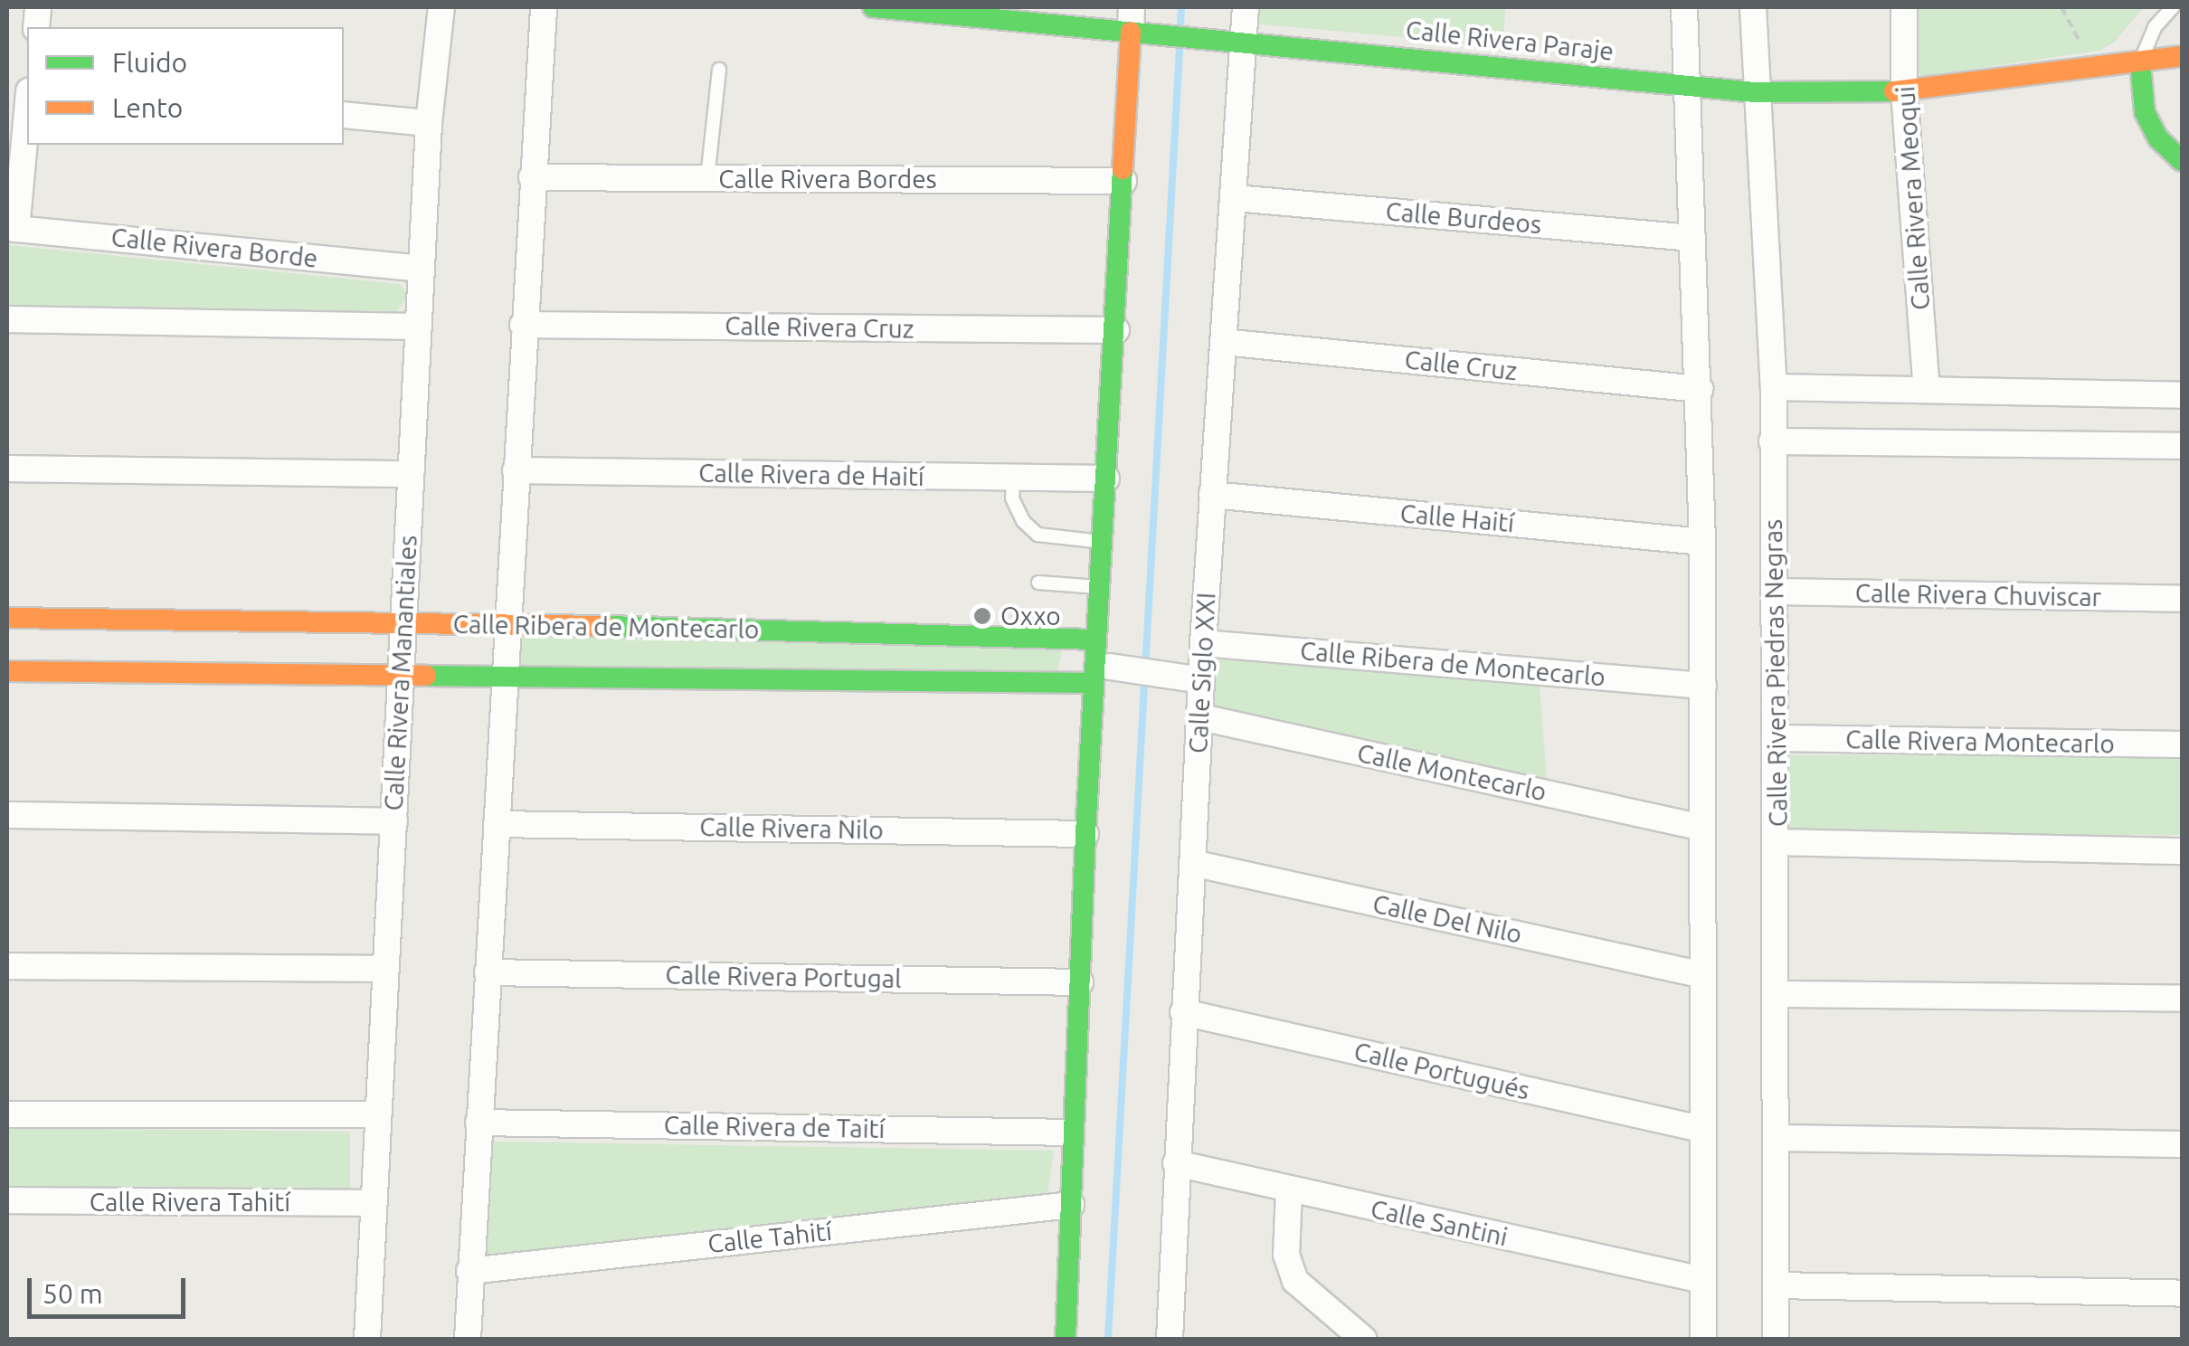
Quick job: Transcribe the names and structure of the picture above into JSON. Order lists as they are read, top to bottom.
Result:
{
  "streets": {
    "street": [
      "Calle Rivera Paraje",
      "Calle Rivera Bordes",
      "Calle Rivera Meoqui",
      "Calle Burdeos",
      "Calle Rivera Borde",
      "Calle Rivera Cruz",
      "Calle Cruz",
      "Calle Rivera de Haití",
      "Calle Haití",
      "Calle Rivera Chuviscar",
      "Calle Ribera de Montecarlo",
      "Calle Rivera Manantiales",
      "Calle Siglo XXI",
      "Calle Rivera Piedras Negras",
      "Calle Rivera Montecarlo",
      "Calle Montecarlo",
      "Calle Rivera Nilo",
      "Calle Del Nilo",
      "Calle Rivera Portugal",
      "Calle Portugués",
      "Calle Rivera de Taití",
      "Calle Rivera Tahití",
      "Calle Santini",
      "Calle Tahití"
    ]
  },
  "crossings": [
    ["Calle Rivera Paraje", "Calle Rivera Meoqui"],
    ["Calle Rivera Paraje", "Calle Siglo XXI"],
    ["Calle Rivera Paraje", "Calle Rivera Piedras Negras"],
    ["Calle Burdeos", "Calle Siglo XXI"],
    ["Calle Rivera Borde", "Calle Rivera Manantiales"],
    ["Calle Cruz", "Calle Siglo XXI"],
    ["Calle Haití", "Calle Siglo XXI"],
    ["Calle Rivera Chuviscar", "Calle Rivera Piedras Negras"],
    ["Calle Ribera de Montecarlo", "Calle Rivera Manantiales"],
    ["Calle Ribera de Montecarlo", "Calle Siglo XXI"],
    ["Calle Rivera Manantiales", "Calle Rivera Tahití"],
    ["Calle Siglo XXI", "Calle Montecarlo"],
    ["Calle Siglo XXI", "Calle Del Nilo"],
    ["Calle Siglo XXI", "Calle Portugués"],
    ["Calle Siglo XXI", "Calle Santini"],
    ["Calle Rivera Piedras Negras", "Calle Rivera Montecarlo"]
  ],
  "places": ["Oxxo"],
  "legend": ["Fluido", "Lento"],
  "scale_bar": "50 m"
}
